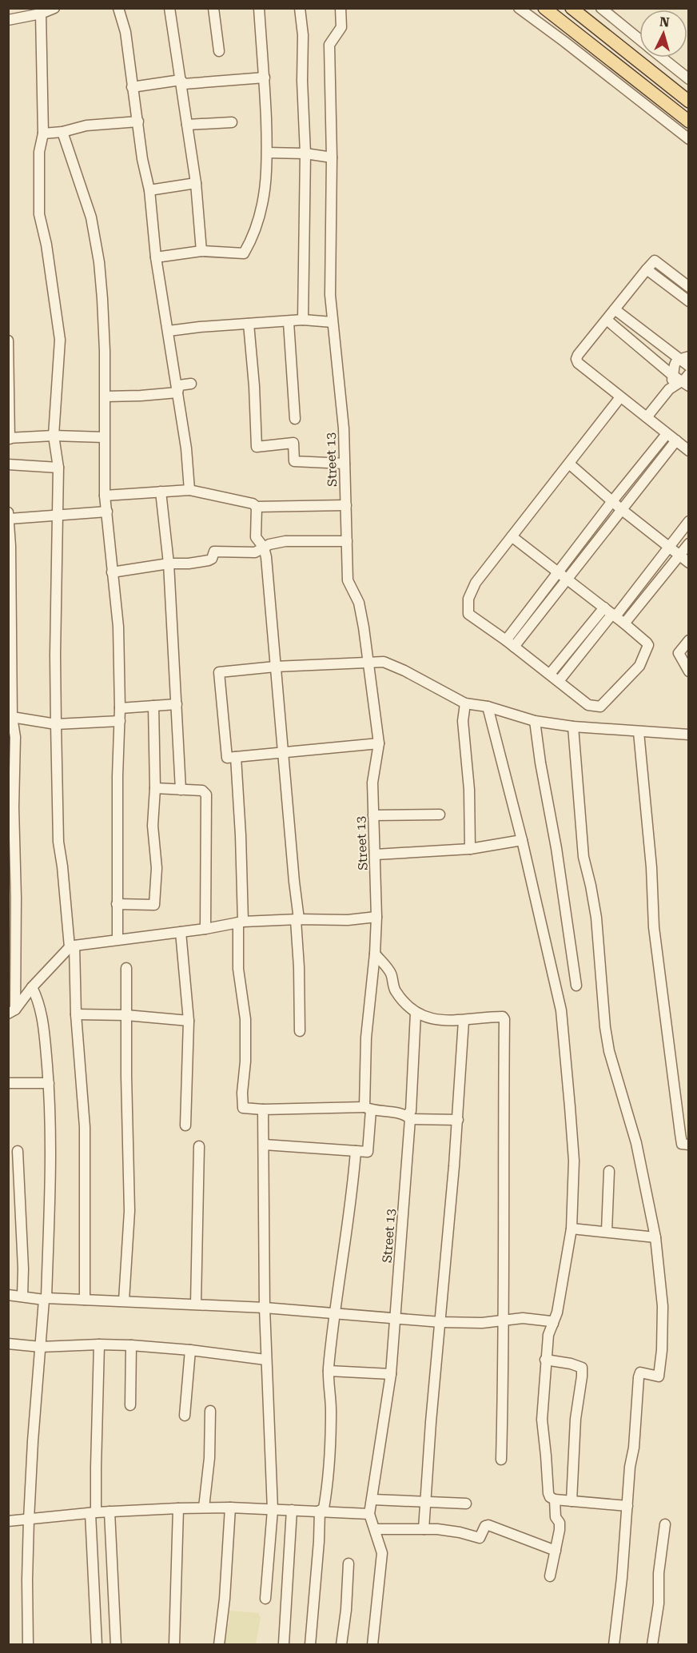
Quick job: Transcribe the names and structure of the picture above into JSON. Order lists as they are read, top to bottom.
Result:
{
  "streets": {
    "street": ["Street 13"]
  },
  "north": "top"
}
